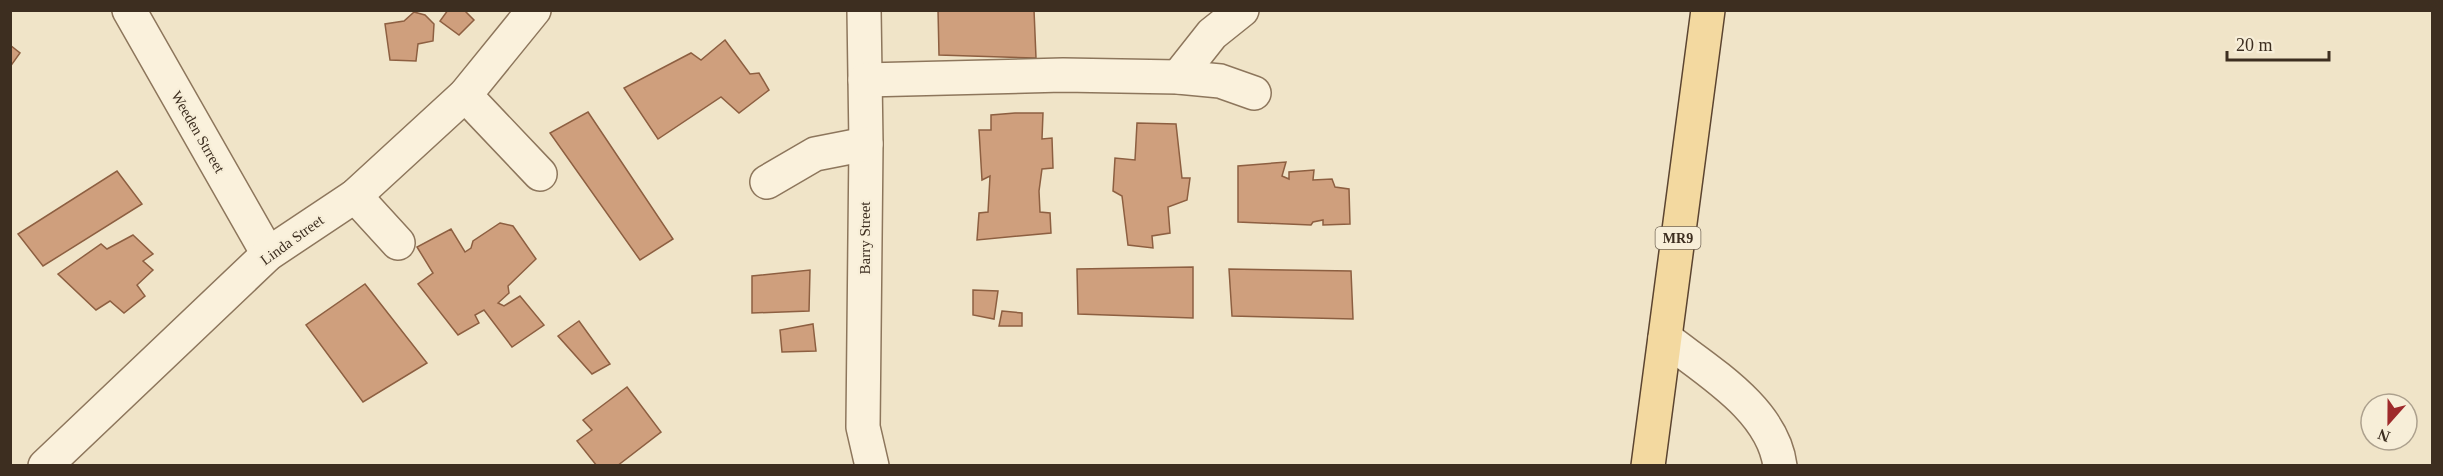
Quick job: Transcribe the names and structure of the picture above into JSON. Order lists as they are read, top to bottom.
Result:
{
  "streets": {
    "main road": ["MR9"],
    "street": ["Weeden Strreet", "Barry Street", "Linda Street"]
  },
  "crossings": [
    ["Weeden Strreet", "Linda Street"]
  ],
  "scale_bar": "20 m",
  "north": "bottom"
}
